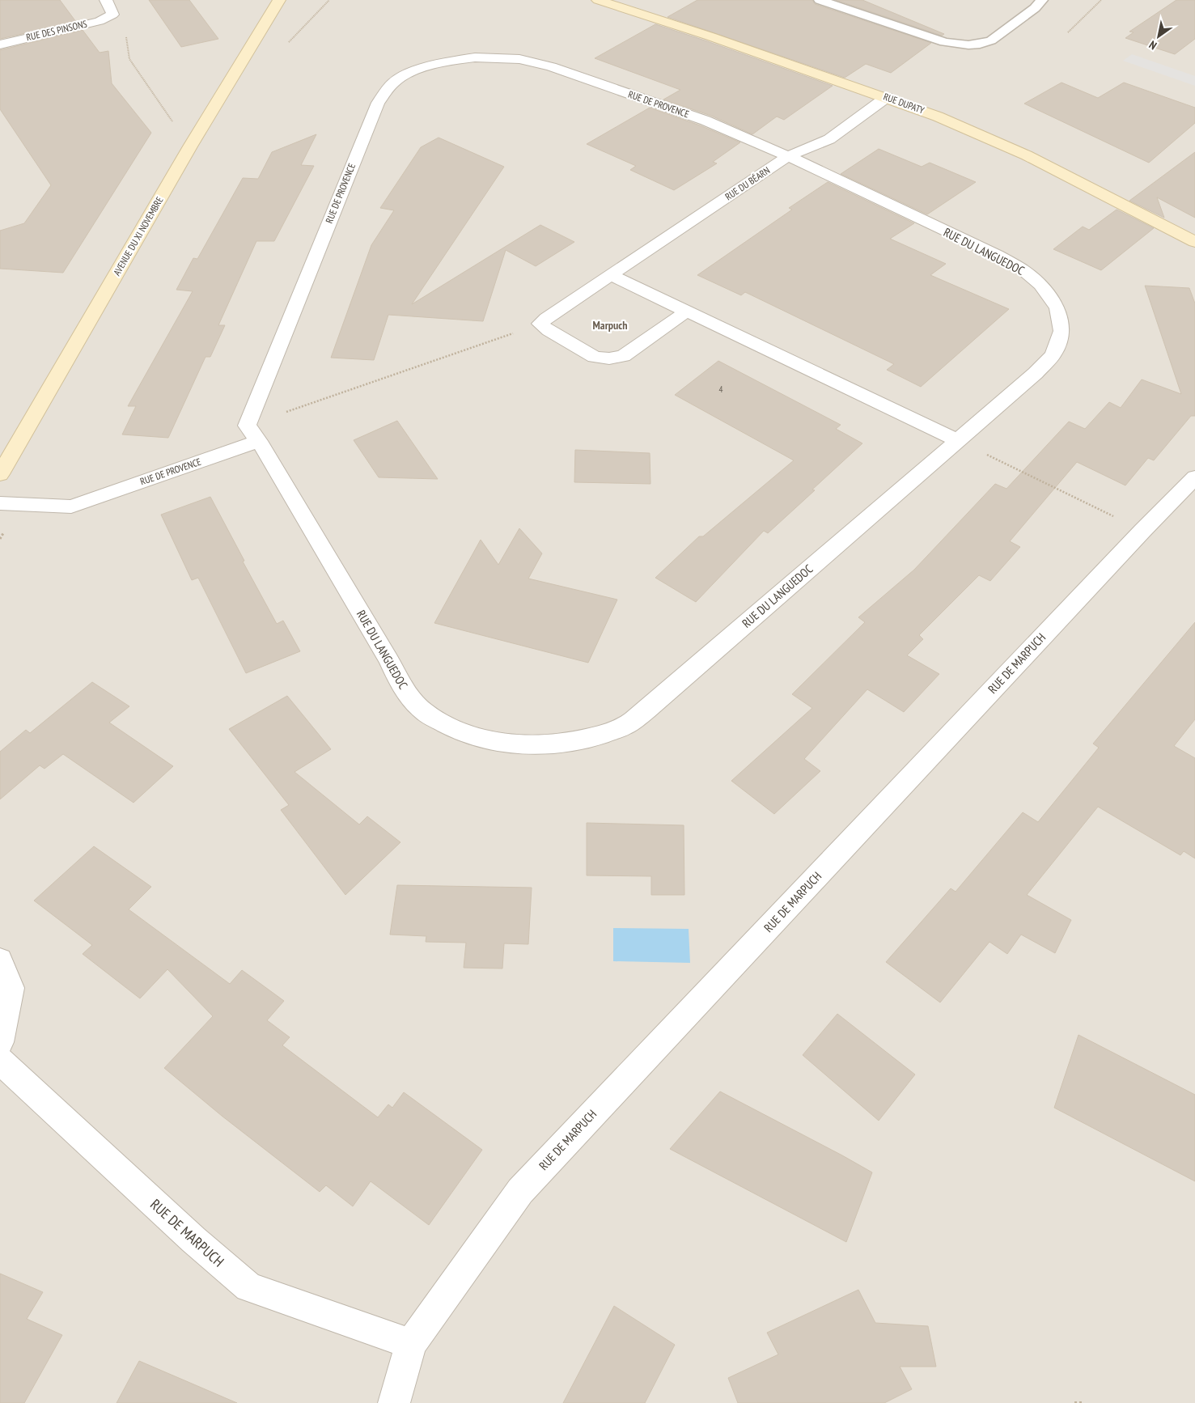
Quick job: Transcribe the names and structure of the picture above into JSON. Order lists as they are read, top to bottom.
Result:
{
  "streets": {
    "main road": ["RUE DUPATY", "AVENUE DU XI NOVEMBRE"],
    "street": [
      "RUE DES PINSONS",
      "RUE DE PROVENCE",
      "RUE DU BÉARN",
      "RUE DU LANGUEDOC",
      "RUE DE MARPUCH"
    ]
  },
  "crossings": [
    ["RUE DUPATY", "RUE DU BÉARN"],
    ["RUE DE PROVENCE", "RUE DU BÉARN"],
    ["RUE DE PROVENCE", "RUE DU LANGUEDOC"],
    ["RUE DU BÉARN", "RUE DU LANGUEDOC"]
  ],
  "districts": ["Marpuch"],
  "house_numbers": ["4"],
  "north": "bottom left"
}
